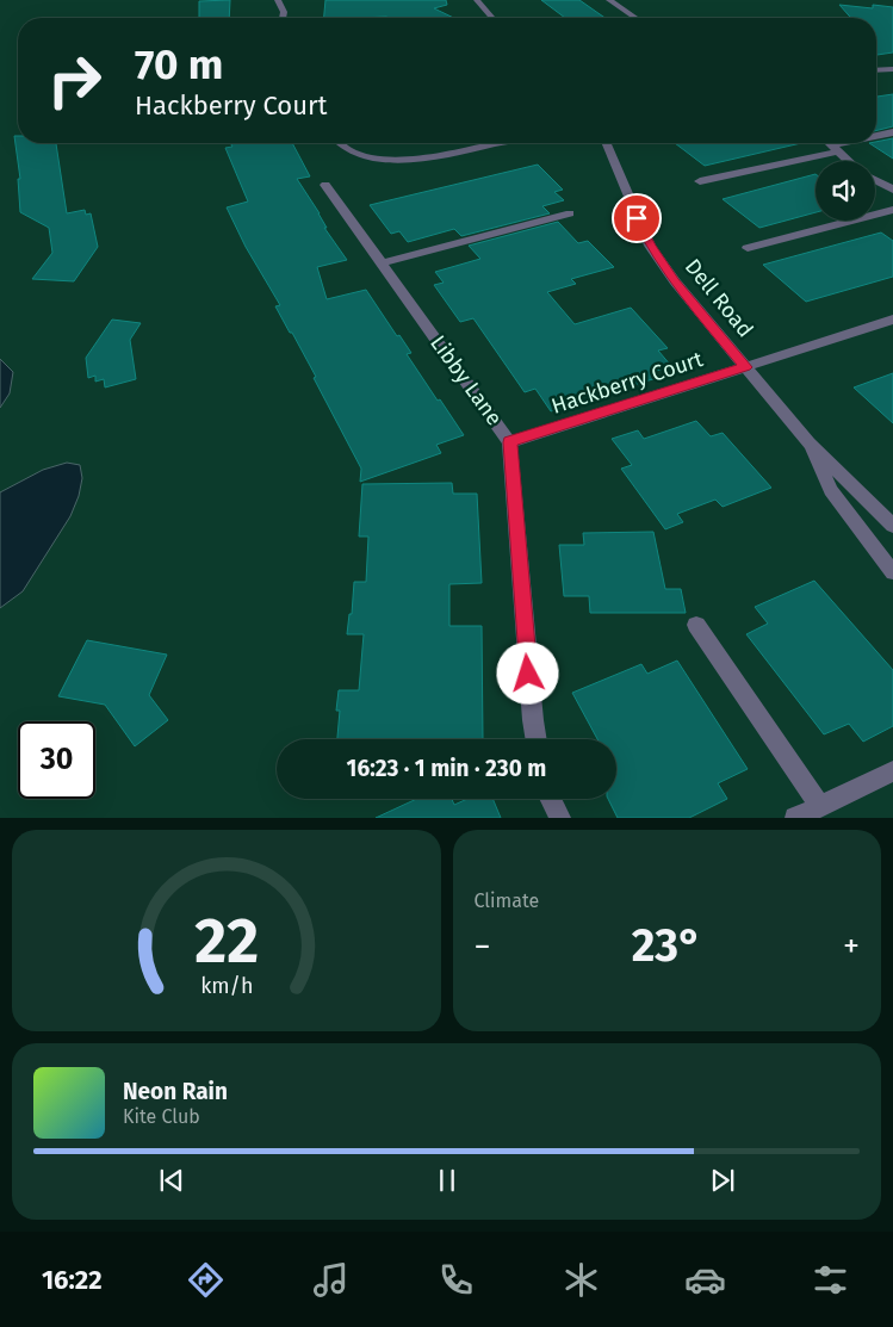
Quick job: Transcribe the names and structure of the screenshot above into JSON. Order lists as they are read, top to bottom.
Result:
{
  "streets": {
    "street": ["Dell Road", "Libby Lane", "Hackberry Court"]
  },
  "crossings": [
    ["Dell Road", "Hackberry Court"],
    ["Libby Lane", "Hackberry Court"]
  ],
  "page": {
    "turn": ["70 m", "Hackberry Court"],
    "limit": "30",
    "trip": "16:23 · 1 min · 230 m",
    "tile": "Climate",
    "heat": ["−", "23°", "+"],
    "song": ["Neon Rain", "Kite Club"],
    "tabs": "16:22",
    "gauge": ["22", "km/h"]
  }
}
